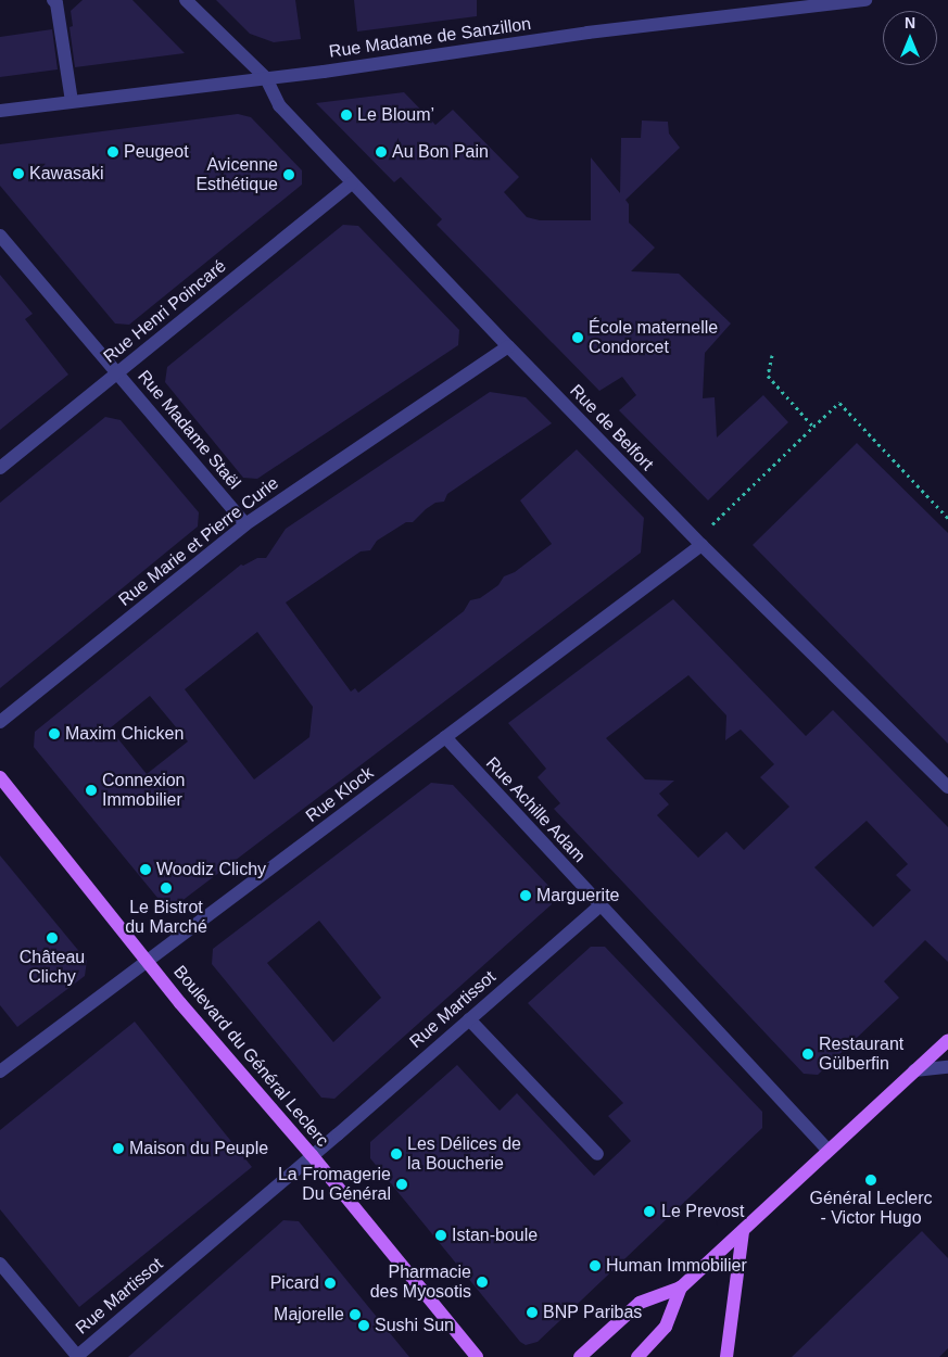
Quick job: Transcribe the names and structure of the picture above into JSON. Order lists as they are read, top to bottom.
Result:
{
  "streets": {
    "main road": ["Boulevard du Général Leclerc"],
    "street": [
      "Rue Madame de Sanzillon",
      "Rue Henri Poincaré",
      "Rue de Belfort",
      "Rue Madame Staël",
      "Rue Marie et Pierre Curie",
      "Rue Klock",
      "Rue Achille Adam",
      "Rue Martissot"
    ]
  },
  "crossings": [
    ["Rue Madame de Sanzillon", "Rue de Belfort"],
    ["Rue Henri Poincaré", "Rue de Belfort"],
    ["Rue Henri Poincaré", "Rue Madame Staël"],
    ["Rue de Belfort", "Rue Marie et Pierre Curie"],
    ["Rue de Belfort", "Rue Klock"],
    ["Rue Madame Staël", "Rue Marie et Pierre Curie"],
    ["Rue Klock", "Rue Achille Adam"],
    ["Rue Klock", "Boulevard du Général Leclerc"],
    ["Rue Achille Adam", "Rue Martissot"],
    ["Rue Martissot", "Boulevard du Général Leclerc"]
  ],
  "places": [
    "Le Bloum’",
    "Peugeot",
    "Au Bon Pain",
    "Kawasaki",
    "Avicenne Esthétique",
    "École maternelle Condorcet",
    "Maxim Chicken",
    "Connexion Immobilier",
    "Woodiz Clichy",
    "Le Bistrot du Marché",
    "Marguerite",
    "Château Clichy",
    "Restaurant Gülberfin",
    "Maison du Peuple",
    "Les Délices de la Boucherie",
    "Général Leclerc - Victor Hugo",
    "La Fromagerie Du Général",
    "Le Prevost",
    "Istan-boule",
    "Human Immobilier",
    "Pharmacie des Myosotis",
    "Picard",
    "BNP Paribas",
    "Majorelle",
    "Sushi Sun"
  ],
  "north": "top"
}
